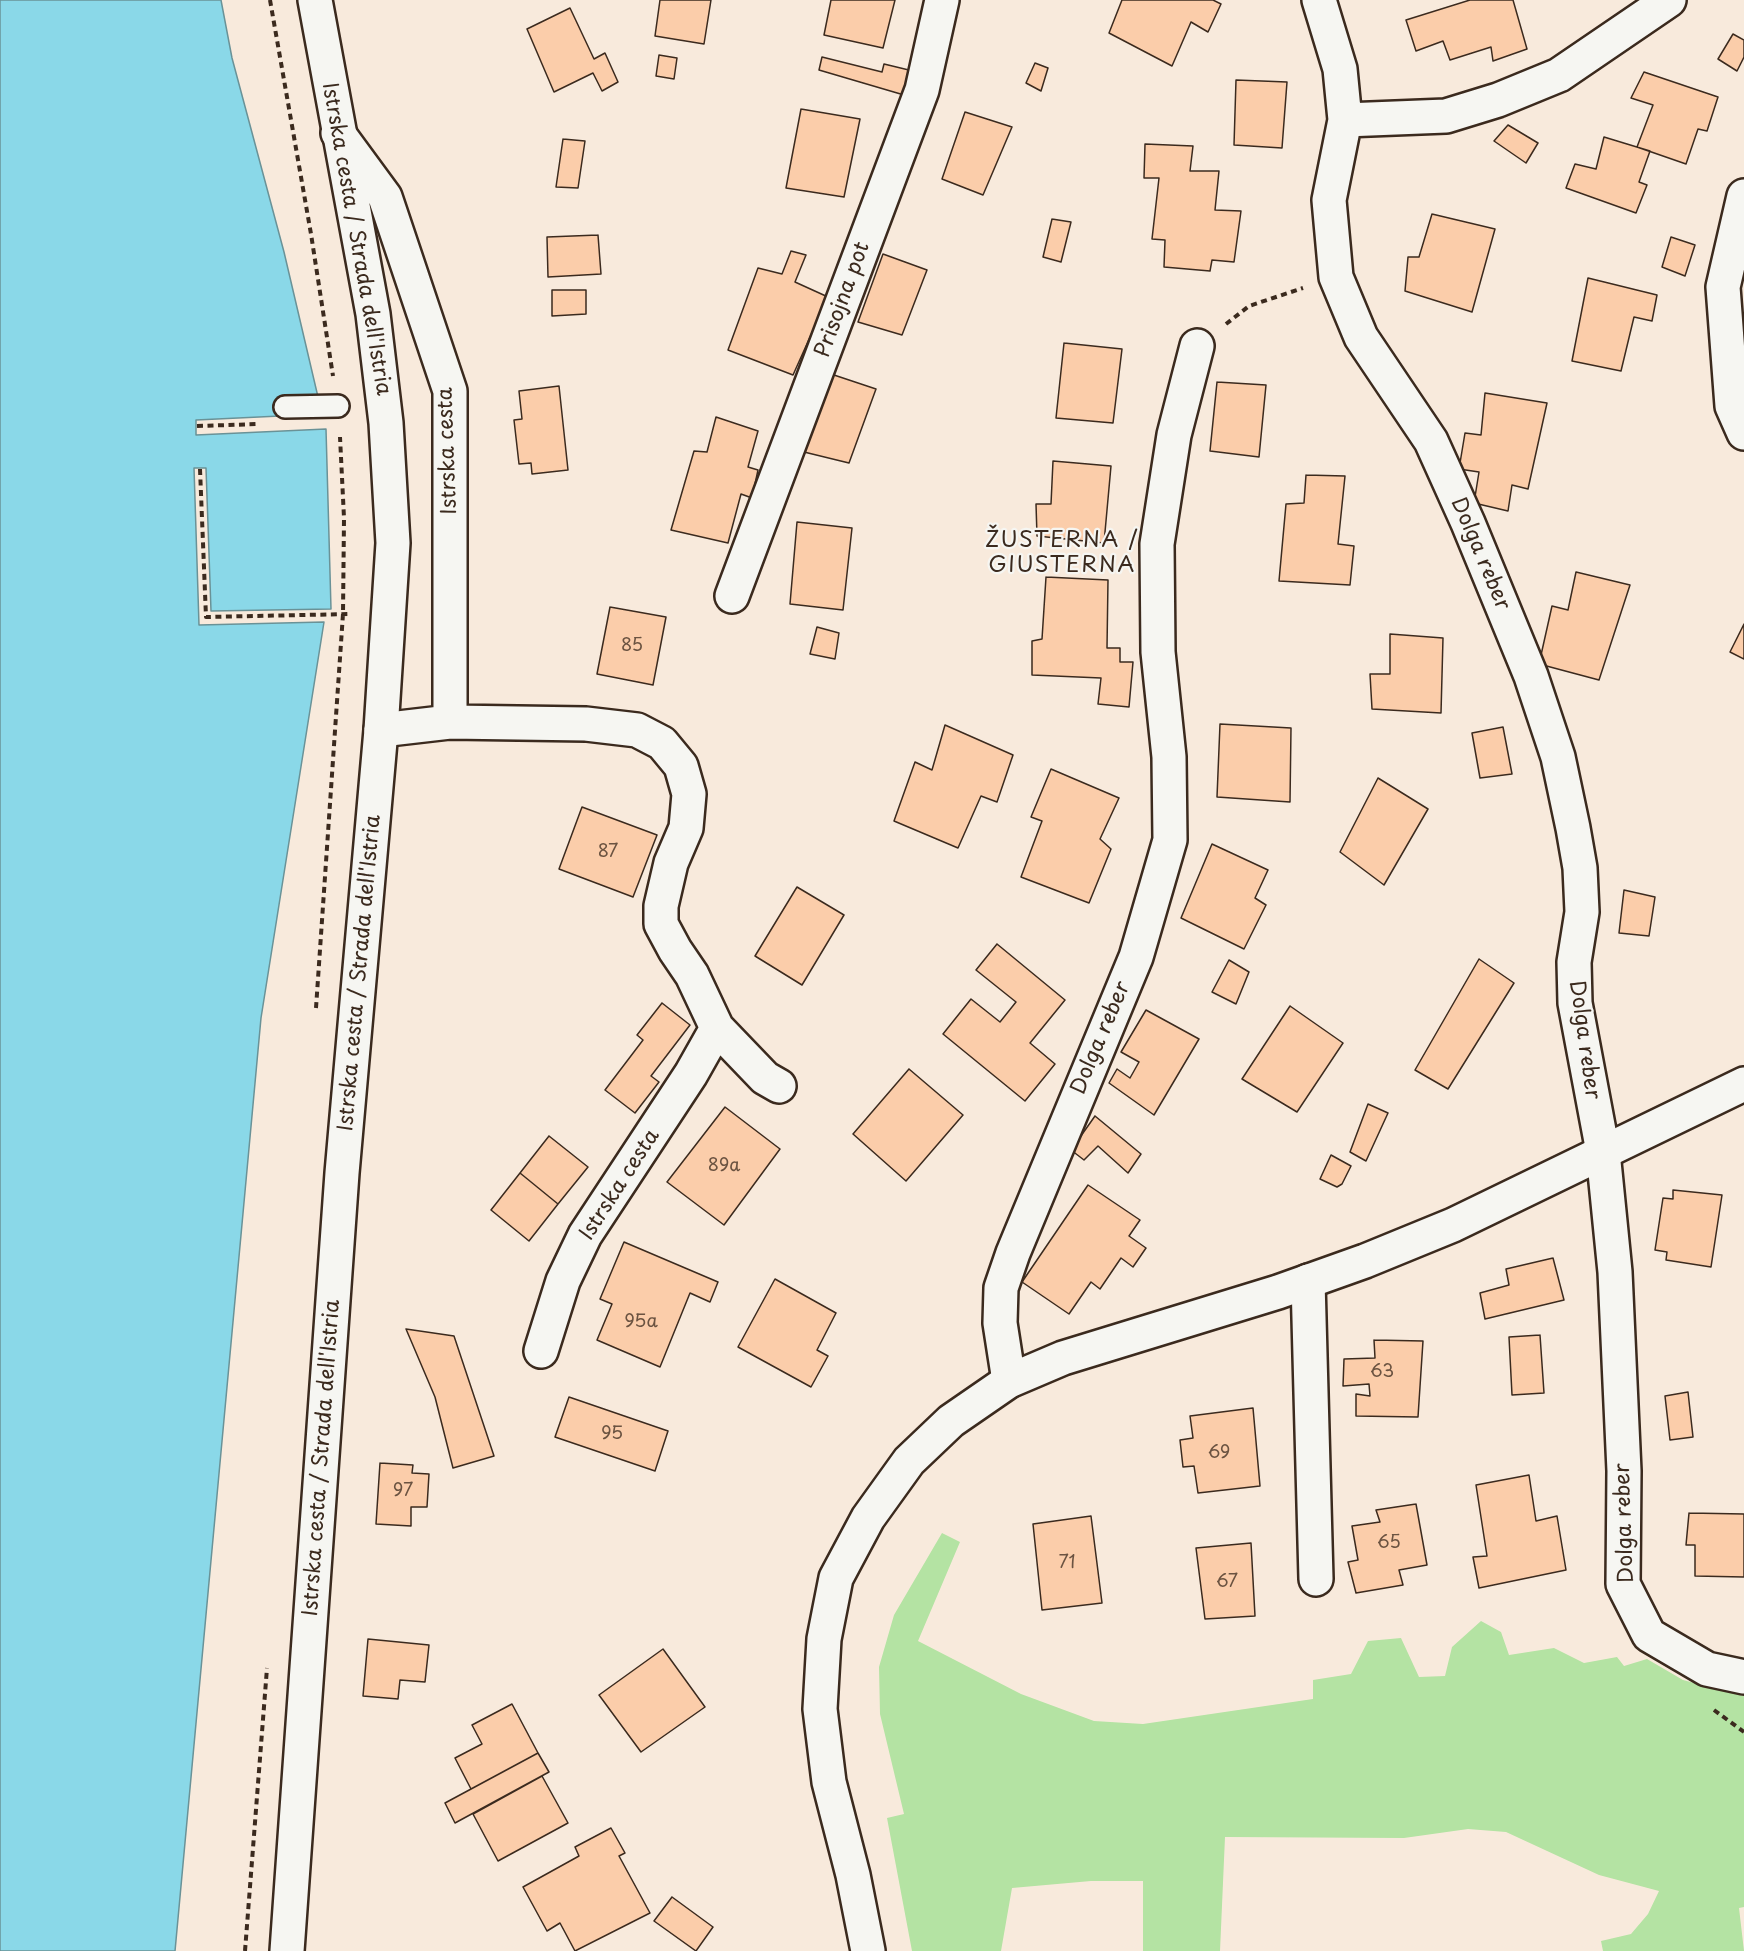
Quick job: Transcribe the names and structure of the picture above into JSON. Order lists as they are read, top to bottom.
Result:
{
  "streets": {
    "street": [
      "Istrska cesta / Strada dell'Istria",
      "Prisojna pot",
      "Istrska cesta",
      "Dolga reber"
    ]
  },
  "crossings": [
    ["Istrska cesta / Strada dell'Istria", "Istrska cesta"]
  ],
  "districts": ["ŽUSTERNA / GIUSTERNA"],
  "house_numbers": [
    "85",
    "87",
    "89a",
    "95a",
    "63",
    "95",
    "69",
    "97",
    "65",
    "71",
    "67"
  ]
}
